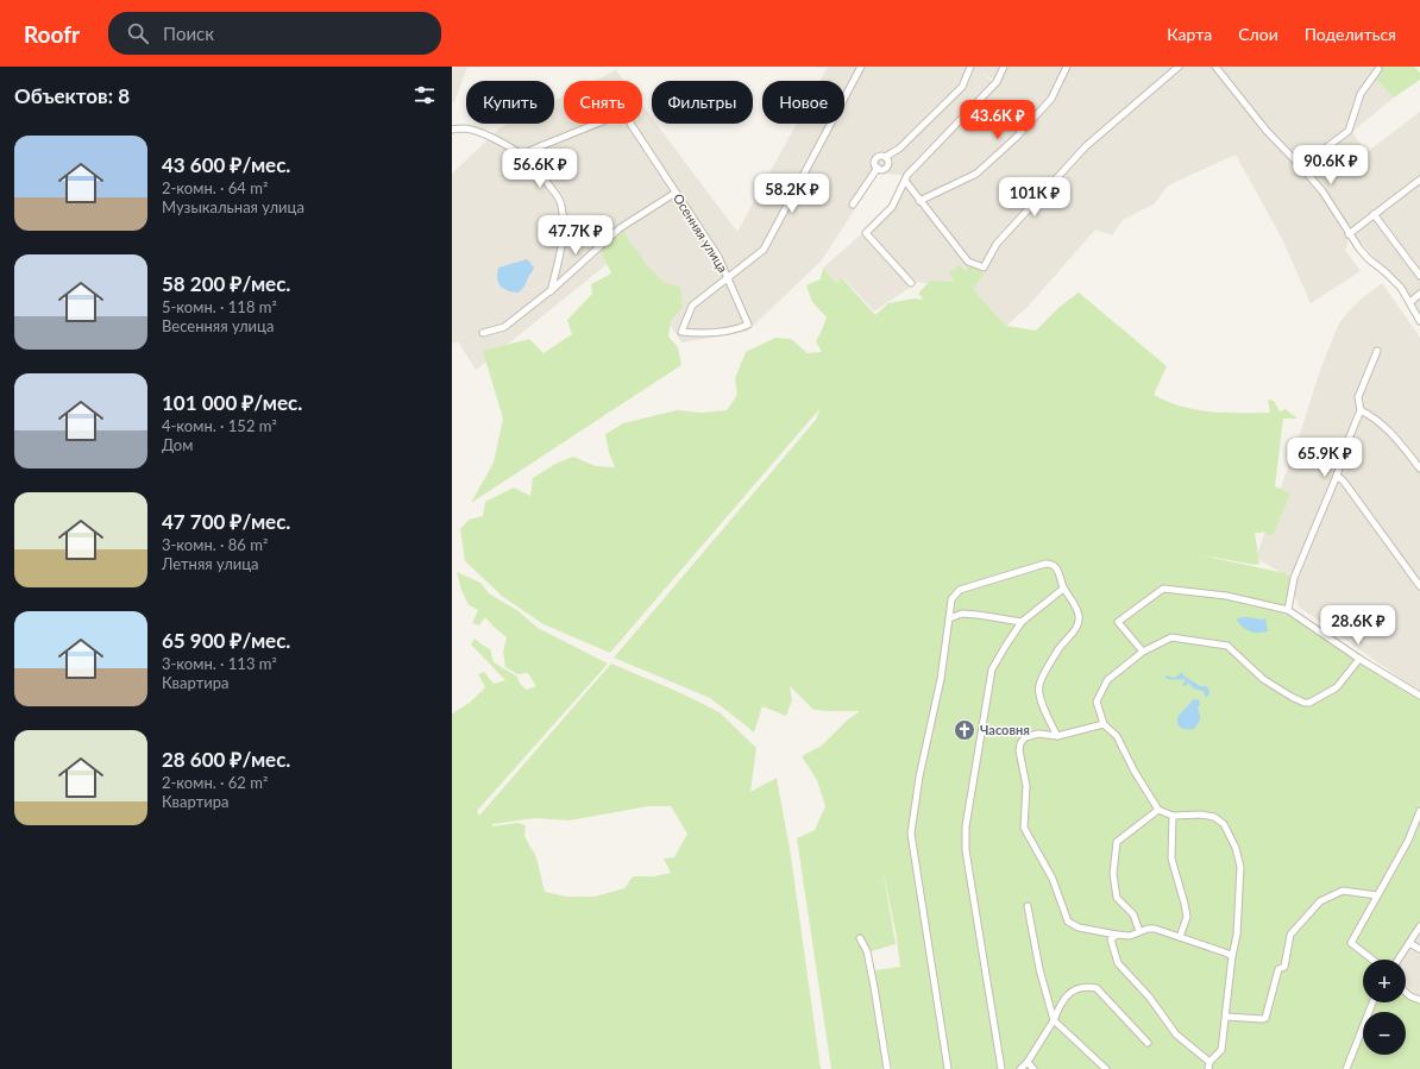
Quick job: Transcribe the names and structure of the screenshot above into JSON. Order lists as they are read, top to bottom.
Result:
{
  "streets": {
    "street": ["Осенняя улица"]
  },
  "places": {
    "church": ["Часовня"]
  },
  "page": {
    "header": "Roofr",
    "search": "Поиск",
    "nav": ["Карта", "Слои", "Поделиться"],
    "heading": "Объектов: 8",
    "chip": [
      "Купить",
      "Снять",
      "Фильтры",
      "Новое"
    ],
    "price": [
      "43.6K ₽",
      "90.6K ₽",
      "56.6K ₽",
      "58.2K ₽",
      "101K ₽",
      "47.7K ₽",
      "65.9K ₽",
      "28.6K ₽"
    ],
    "list": [
      {
        "name": "43 600 ₽/мес.",
        "note": "2-комн. · 64 m² · Музыкальная улица"
      },
      {
        "name": "58 200 ₽/мес.",
        "note": "5-комн. · 118 m² · Весенняя улица"
      },
      {
        "name": "101 000 ₽/мес.",
        "note": "4-комн. · 152 m² · Дом"
      },
      {
        "name": "47 700 ₽/мес.",
        "note": "3-комн. · 86 m² · Летняя улица"
      },
      {
        "name": "65 900 ₽/мес.",
        "note": "3-комн. · 113 m² · Квартира"
      },
      {
        "name": "28 600 ₽/мес.",
        "note": "2-комн. · 62 m² · Квартира"
      }
    ],
    "map_buttons": ["+", "−"]
  }
}
